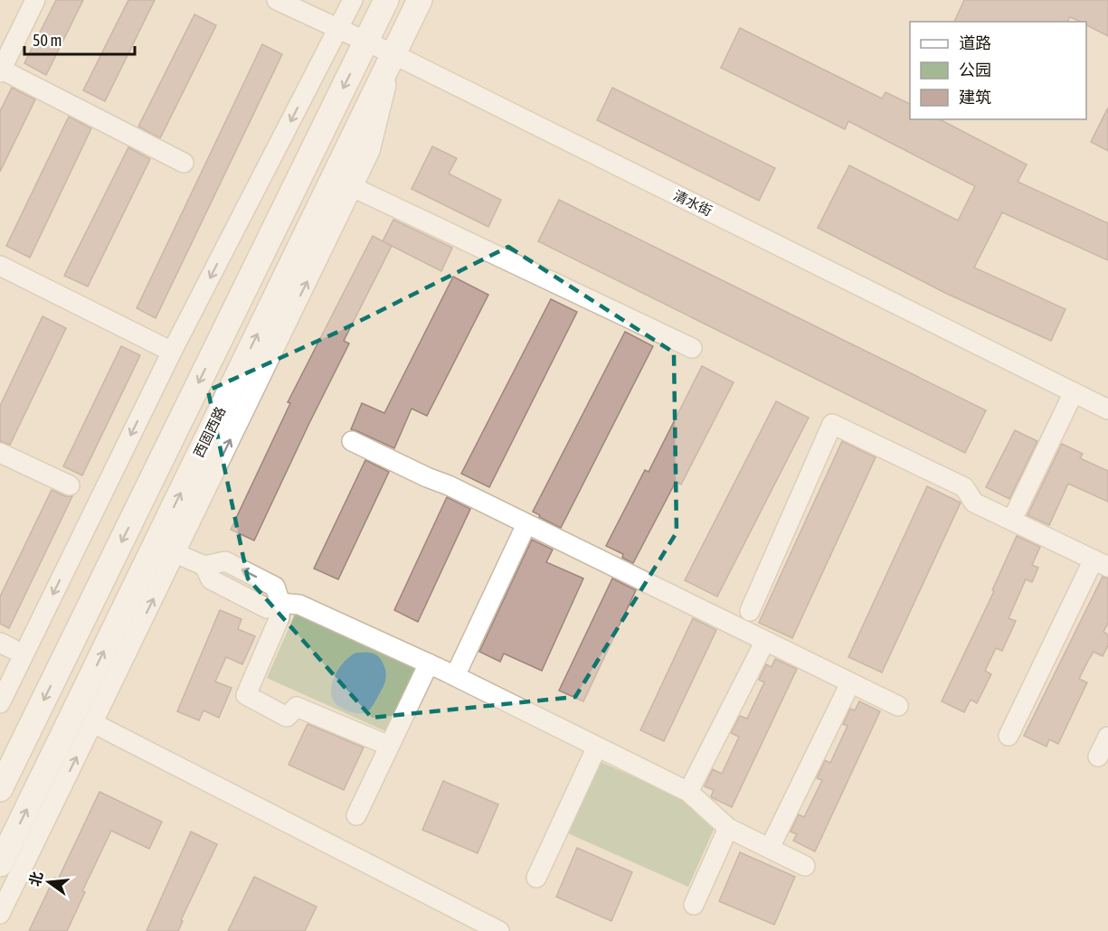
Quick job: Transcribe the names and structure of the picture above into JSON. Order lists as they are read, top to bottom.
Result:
{
  "streets": {
    "main road": ["西固西路"],
    "street": ["清水街"]
  },
  "crossings": [
    ["清水街", "西固西路"]
  ],
  "legend": ["道路", "公园", "建筑"],
  "scale_bar": "50 m",
  "north": "left"
}
